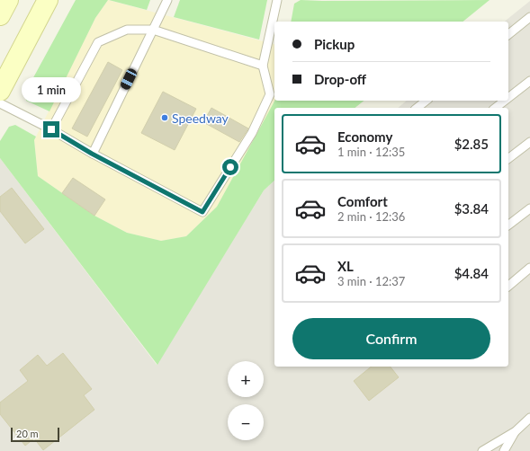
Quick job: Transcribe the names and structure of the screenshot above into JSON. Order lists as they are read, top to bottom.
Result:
{
  "places": ["Speedway"],
  "scale_bar": "20 m",
  "page": {
    "banner": ["Pickup", "Drop-off"],
    "bubble": "1 min",
    "list": [
      {
        "name": "Economy",
        "note": "1 min · 12:35",
        "value": "$2.85"
      },
      {
        "name": "Comfort",
        "note": "2 min · 12:36",
        "value": "$3.84"
      },
      {
        "name": "XL",
        "note": "3 min · 12:37",
        "value": "$4.84"
      }
    ],
    "buttons": "Confirm",
    "map_buttons": ["+", "−"],
    "scale": "20 m"
  }
}
